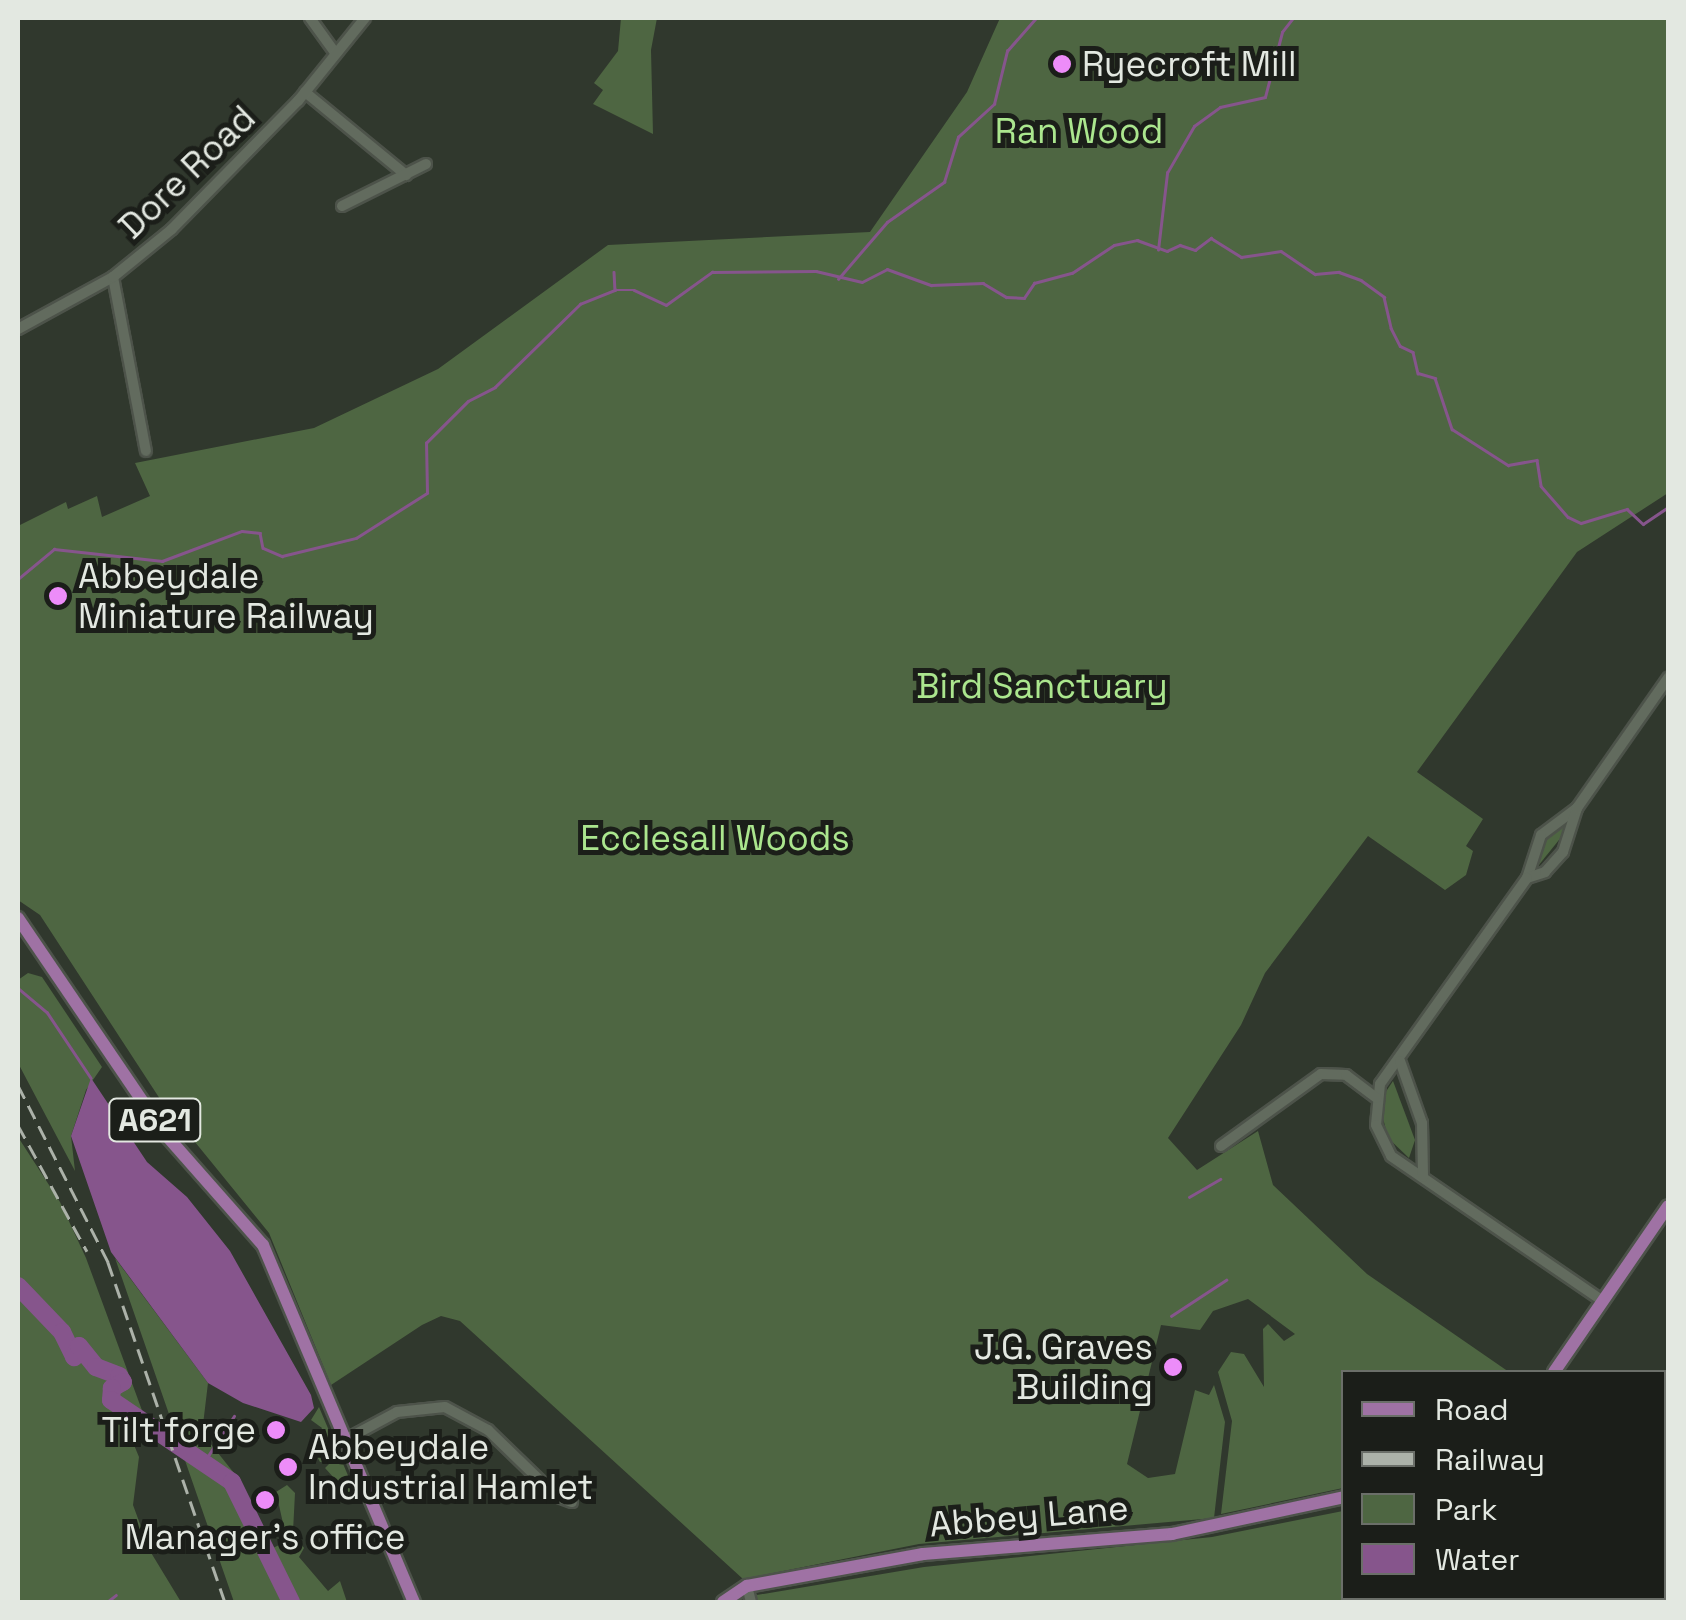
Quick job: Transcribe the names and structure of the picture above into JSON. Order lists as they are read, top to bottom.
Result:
{
  "streets": {
    "main road": ["A621", "Abbey Lane"],
    "street": ["Dore Road"]
  },
  "parks": ["Ran Wood", "Bird Sanctuary", "Ecclesall Woods"],
  "places": [
    "Ryecroft Mill",
    "Abbeydale Miniature Railway",
    "J.G. Graves Building",
    "Tilt forge",
    "Abbeydale Industrial Hamlet",
    "Manager's office"
  ],
  "legend": [
    "Road",
    "Railway",
    "Park",
    "Water"
  ]
}
